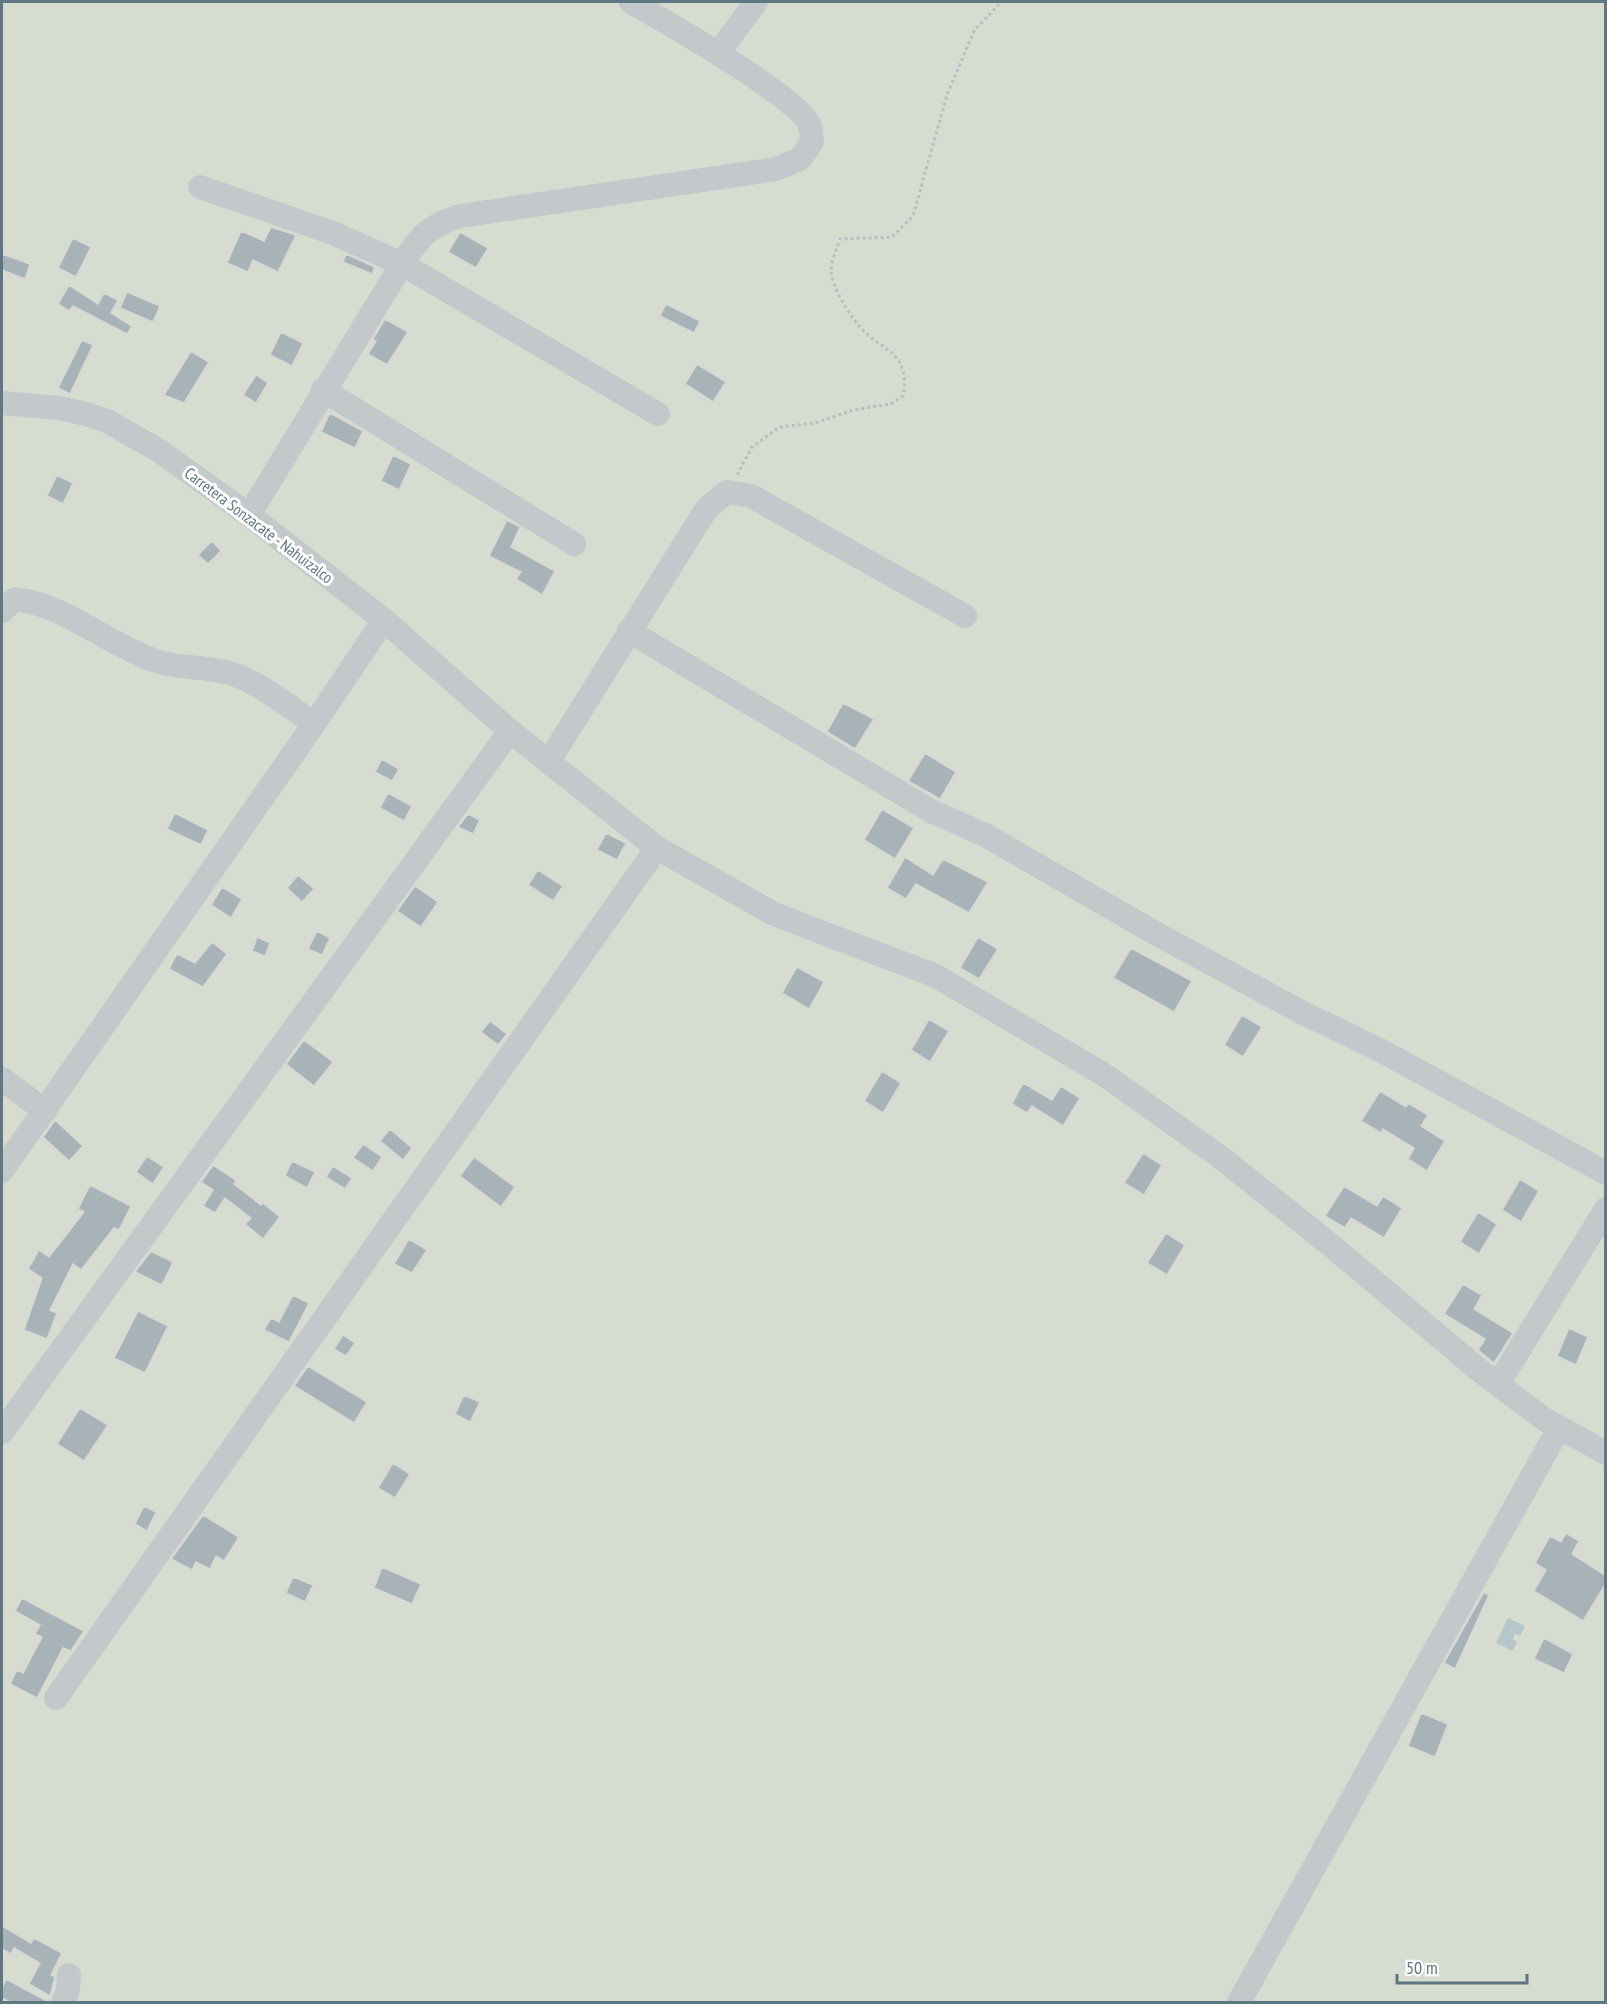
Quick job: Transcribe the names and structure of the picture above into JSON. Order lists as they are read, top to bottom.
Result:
{
  "streets": {
    "street": ["Carretera Sonzacate - Nahuizalco"]
  },
  "scale_bar": "50 m"
}
